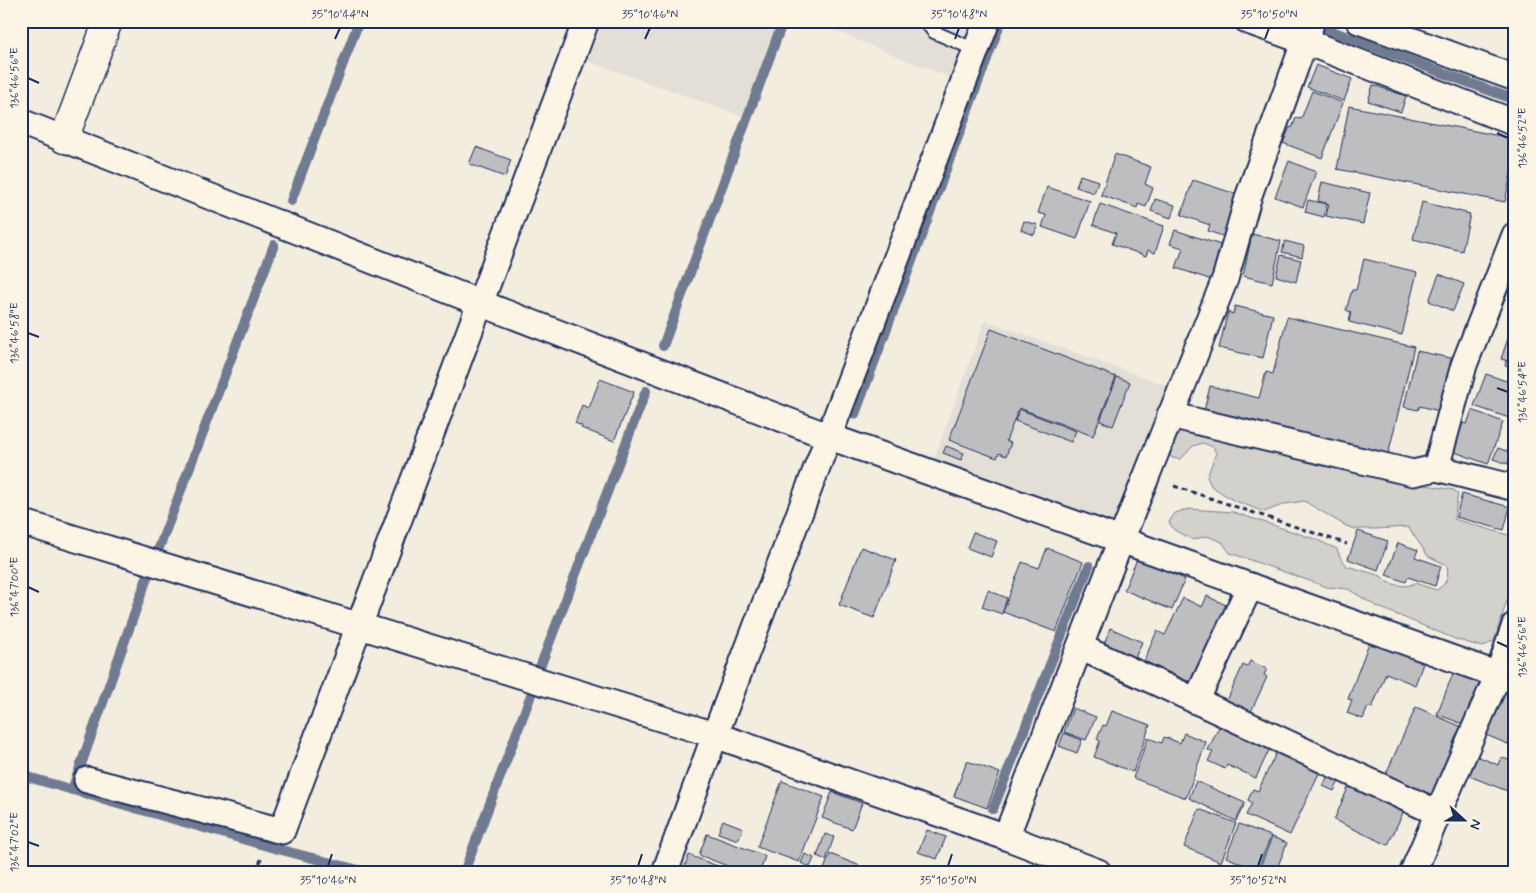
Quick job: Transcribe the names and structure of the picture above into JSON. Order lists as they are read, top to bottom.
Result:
{
  "north": "right",
  "coordinates": [
    "35°10'44\"N",
    "35°10'46\"N",
    "35°10'48\"N",
    "35°10'50\"N",
    "136°46'56\"E",
    "136°46'52\"E",
    "136°46'58\"E",
    "136°46'54\"E",
    "136°47'00\"E",
    "136°47'02\"E",
    "35°10'52\"N"
  ]
}
